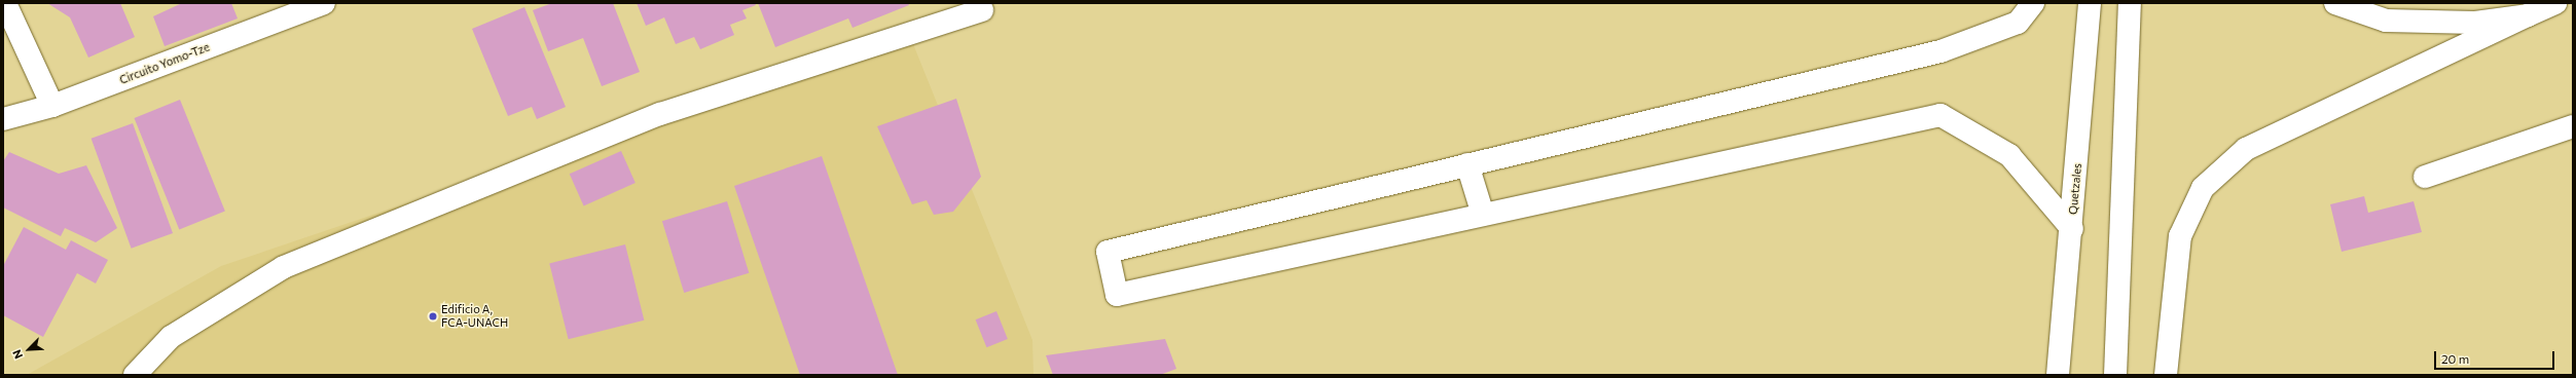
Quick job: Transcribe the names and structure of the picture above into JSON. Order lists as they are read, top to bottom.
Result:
{
  "streets": {
    "street": ["Circuito Yomo-Tze", "Quetzales"]
  },
  "places": ["Edificio A, FCA-UNACH"],
  "scale_bar": "20 m",
  "north": "bottom left"
}
